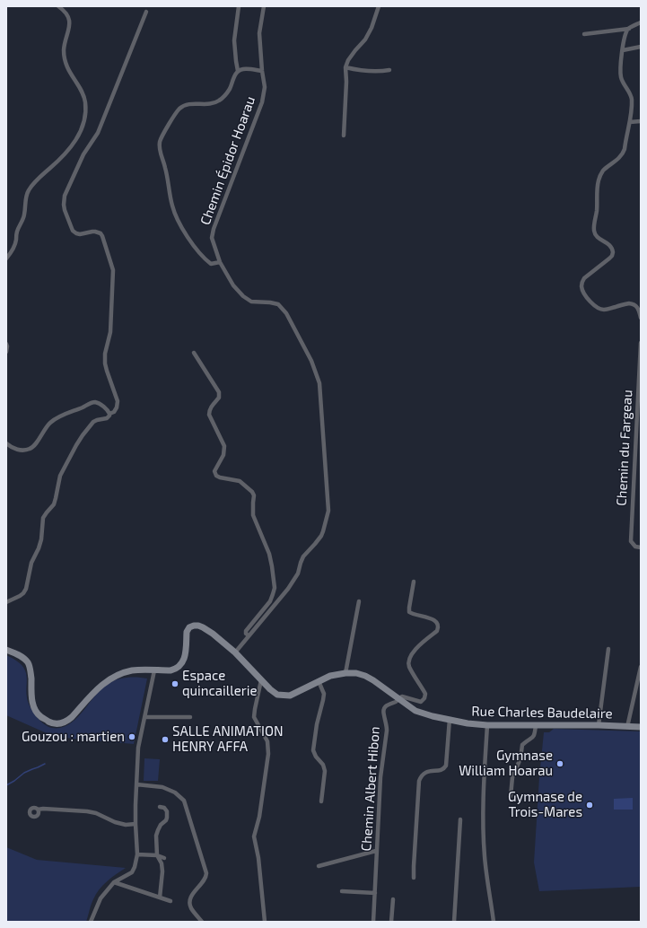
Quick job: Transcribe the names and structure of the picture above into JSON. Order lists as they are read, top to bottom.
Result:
{
  "streets": {
    "main road": ["Rue Charles Baudelaire"],
    "street": ["Chemin Épidor Hoarau", "Chemin du Fargeau", "Chemin Albert Hibon"]
  },
  "crossings": [
    ["Chemin Épidor Hoarau", "Rue Charles Baudelaire"],
    ["Rue Charles Baudelaire", "Chemin Albert Hibon"]
  ],
  "places": [
    "Espace quincaillerie",
    "Gouzou : martien",
    "SALLE ANIMATION HENRY AFFA",
    "Gymnase William Hoarau",
    "Gymnase de Trois-Mares"
  ]
}
